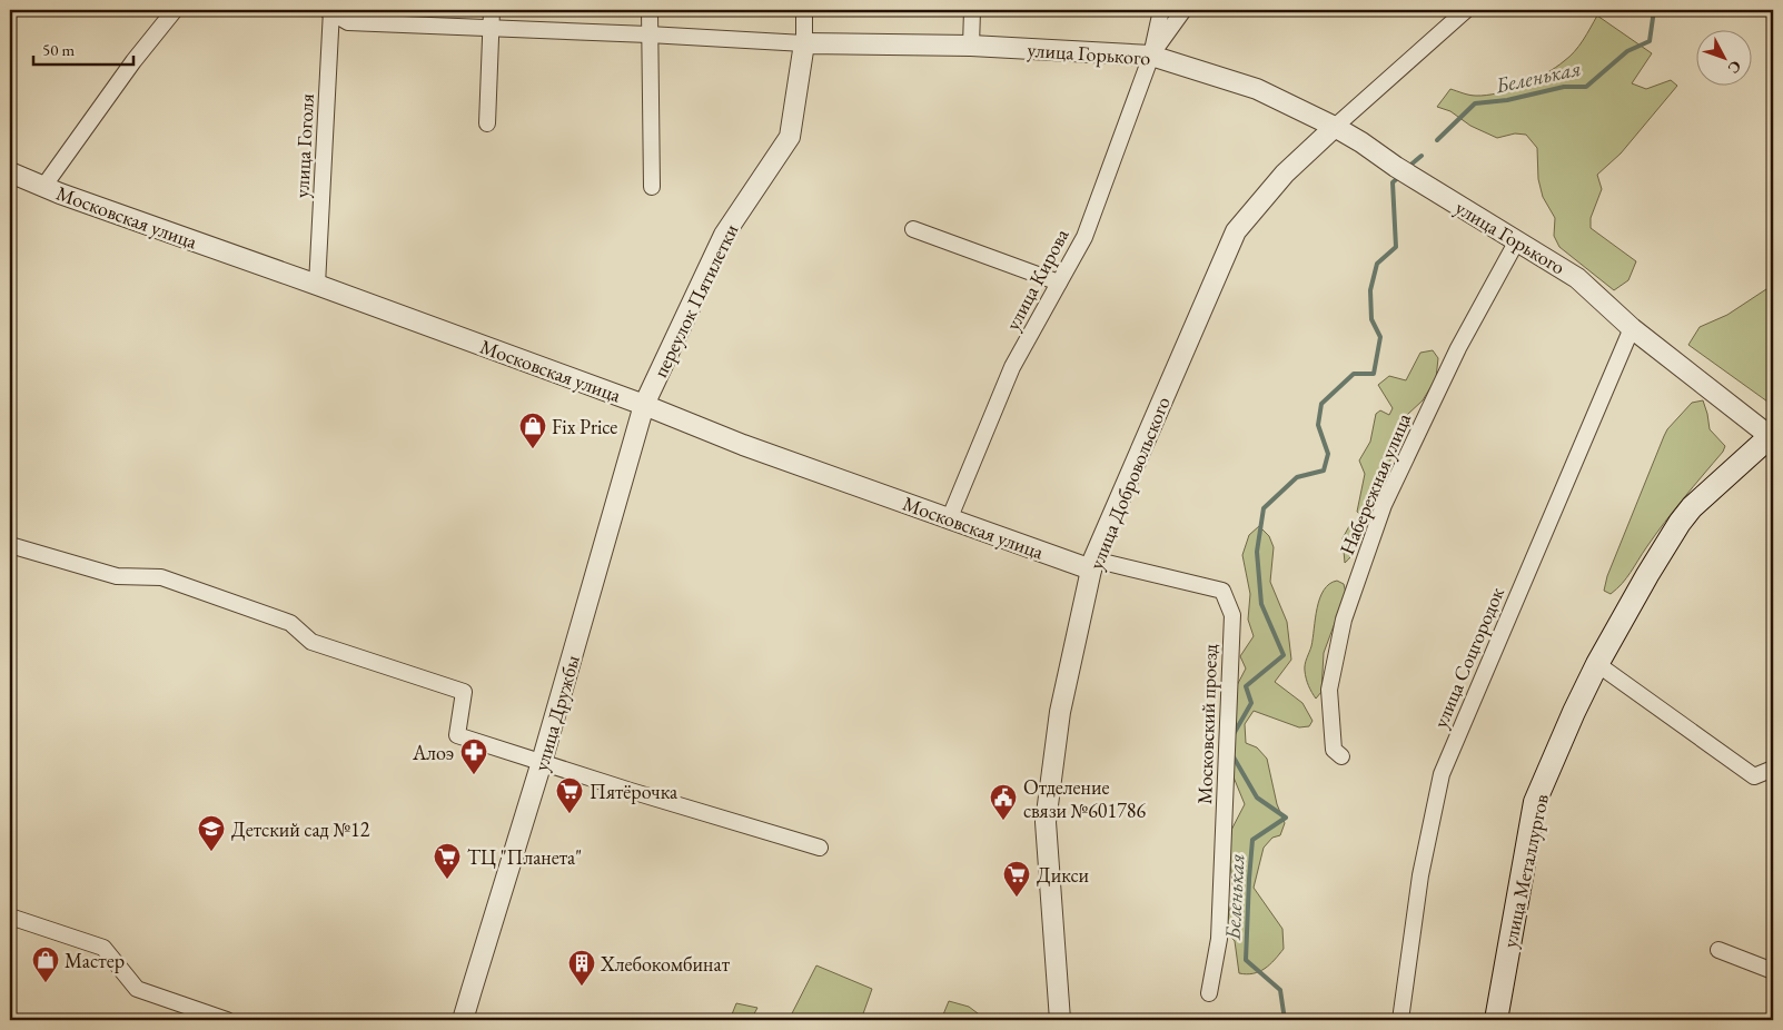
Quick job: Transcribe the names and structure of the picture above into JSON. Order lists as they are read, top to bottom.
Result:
{
  "streets": {
    "main road": ["улица Металлургов"],
    "street": [
      "улица Горького",
      "улица Гоголя",
      "Московская улица",
      "улица Кирова",
      "переулок Пятилетки",
      "улица Добровольского",
      "Набережная улица",
      "улица Соцгородок",
      "улица Дружбы",
      "Московский проезд"
    ]
  },
  "crossings": [
    ["улица Горького", "улица Гоголя"],
    ["улица Горького", "улица Кирова"],
    ["улица Горького", "переулок Пятилетки"],
    ["улица Горького", "улица Добровольского"],
    ["улица Горького", "Набережная улица"],
    ["улица Горького", "улица Соцгородок"],
    ["улица Горького", "улица Металлургов"],
    ["улица Гоголя", "Московская улица"],
    ["Московская улица", "улица Кирова"],
    ["Московская улица", "переулок Пятилетки"],
    ["Московская улица", "улица Добровольского"],
    ["Московская улица", "улица Дружбы"],
    ["Московская улица", "Московский проезд"],
    ["переулок Пятилетки", "улица Дружбы"],
    ["улица Добровольского", "Московский проезд"]
  ],
  "water": ["Беленькая"],
  "places": {
    "shop": ["Fix Price", "Мастер"],
    "pharmacy": ["Алоэ"],
    "supermarket": ["Пятёрочка", "ТЦ \"Планета\"", "Дикси"],
    "public building": ["Отделение связи №601786"],
    "school or university": ["Детский сад №12"],
    "building": ["Хлебокомбинат"]
  },
  "scale_bar": "50 m",
  "north": "bottom right"
}
